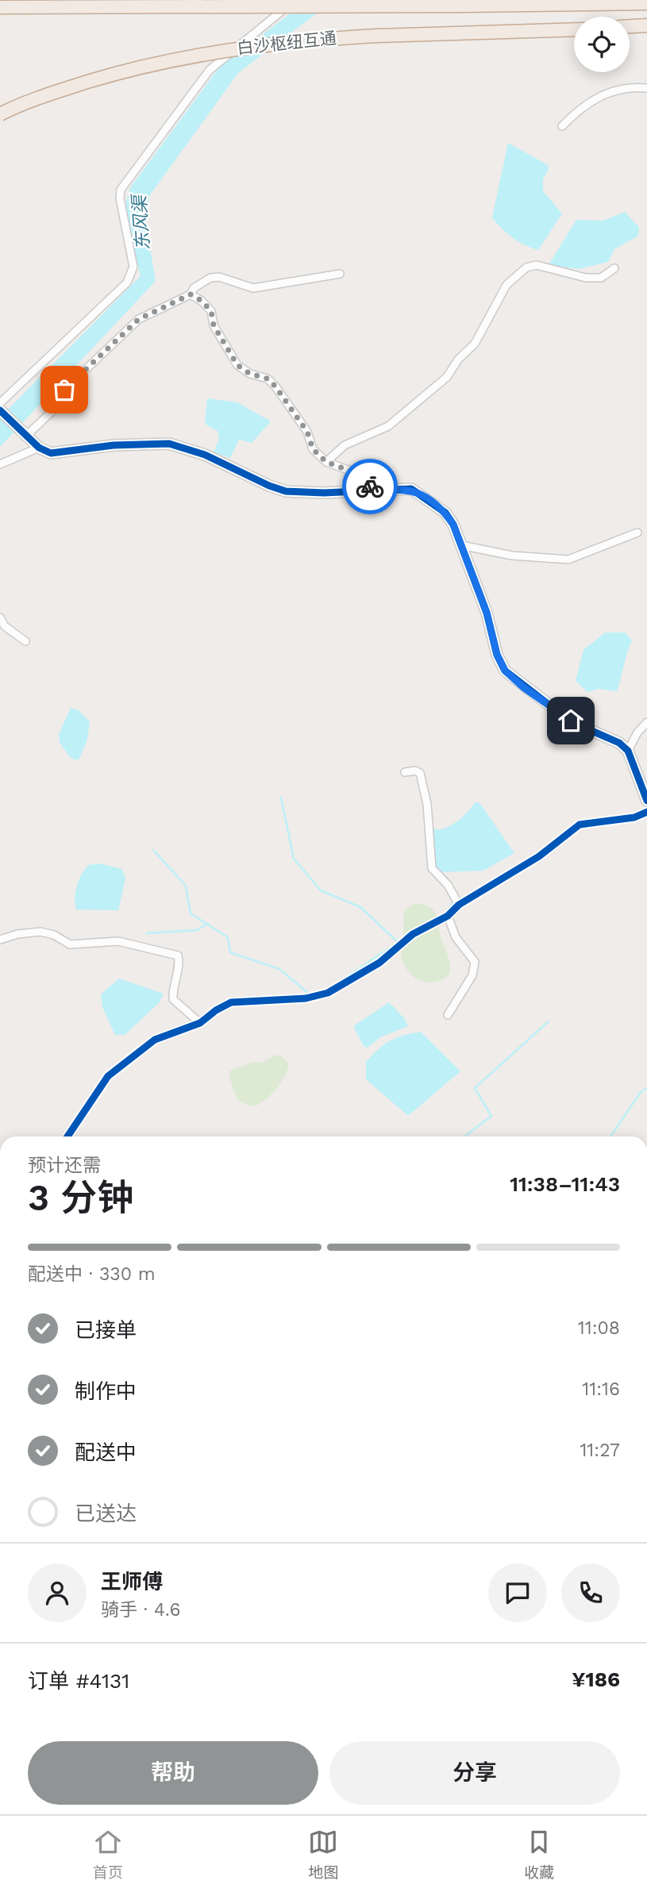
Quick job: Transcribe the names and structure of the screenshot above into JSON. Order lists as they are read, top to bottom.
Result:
{
  "streets": {
    "highway": ["白沙枢纽互通"]
  },
  "water": ["东风渠"],
  "page": {
    "heading": ["3 分钟", "预计还需", "11:38–11:43"],
    "panel": [
      "王师傅",
      "骑手 · 4.6",
      "订单 #4131",
      "¥186"
    ],
    "bar": "配送中 · 330 m",
    "list": [
      ["已接单", "11:08"],
      ["制作中", "11:16"],
      ["配送中", "11:27"],
      "已送达"
    ],
    "buttons": ["帮助", "分享"],
    "tabs": ["首页", "地图", "收藏"]
  }
}
